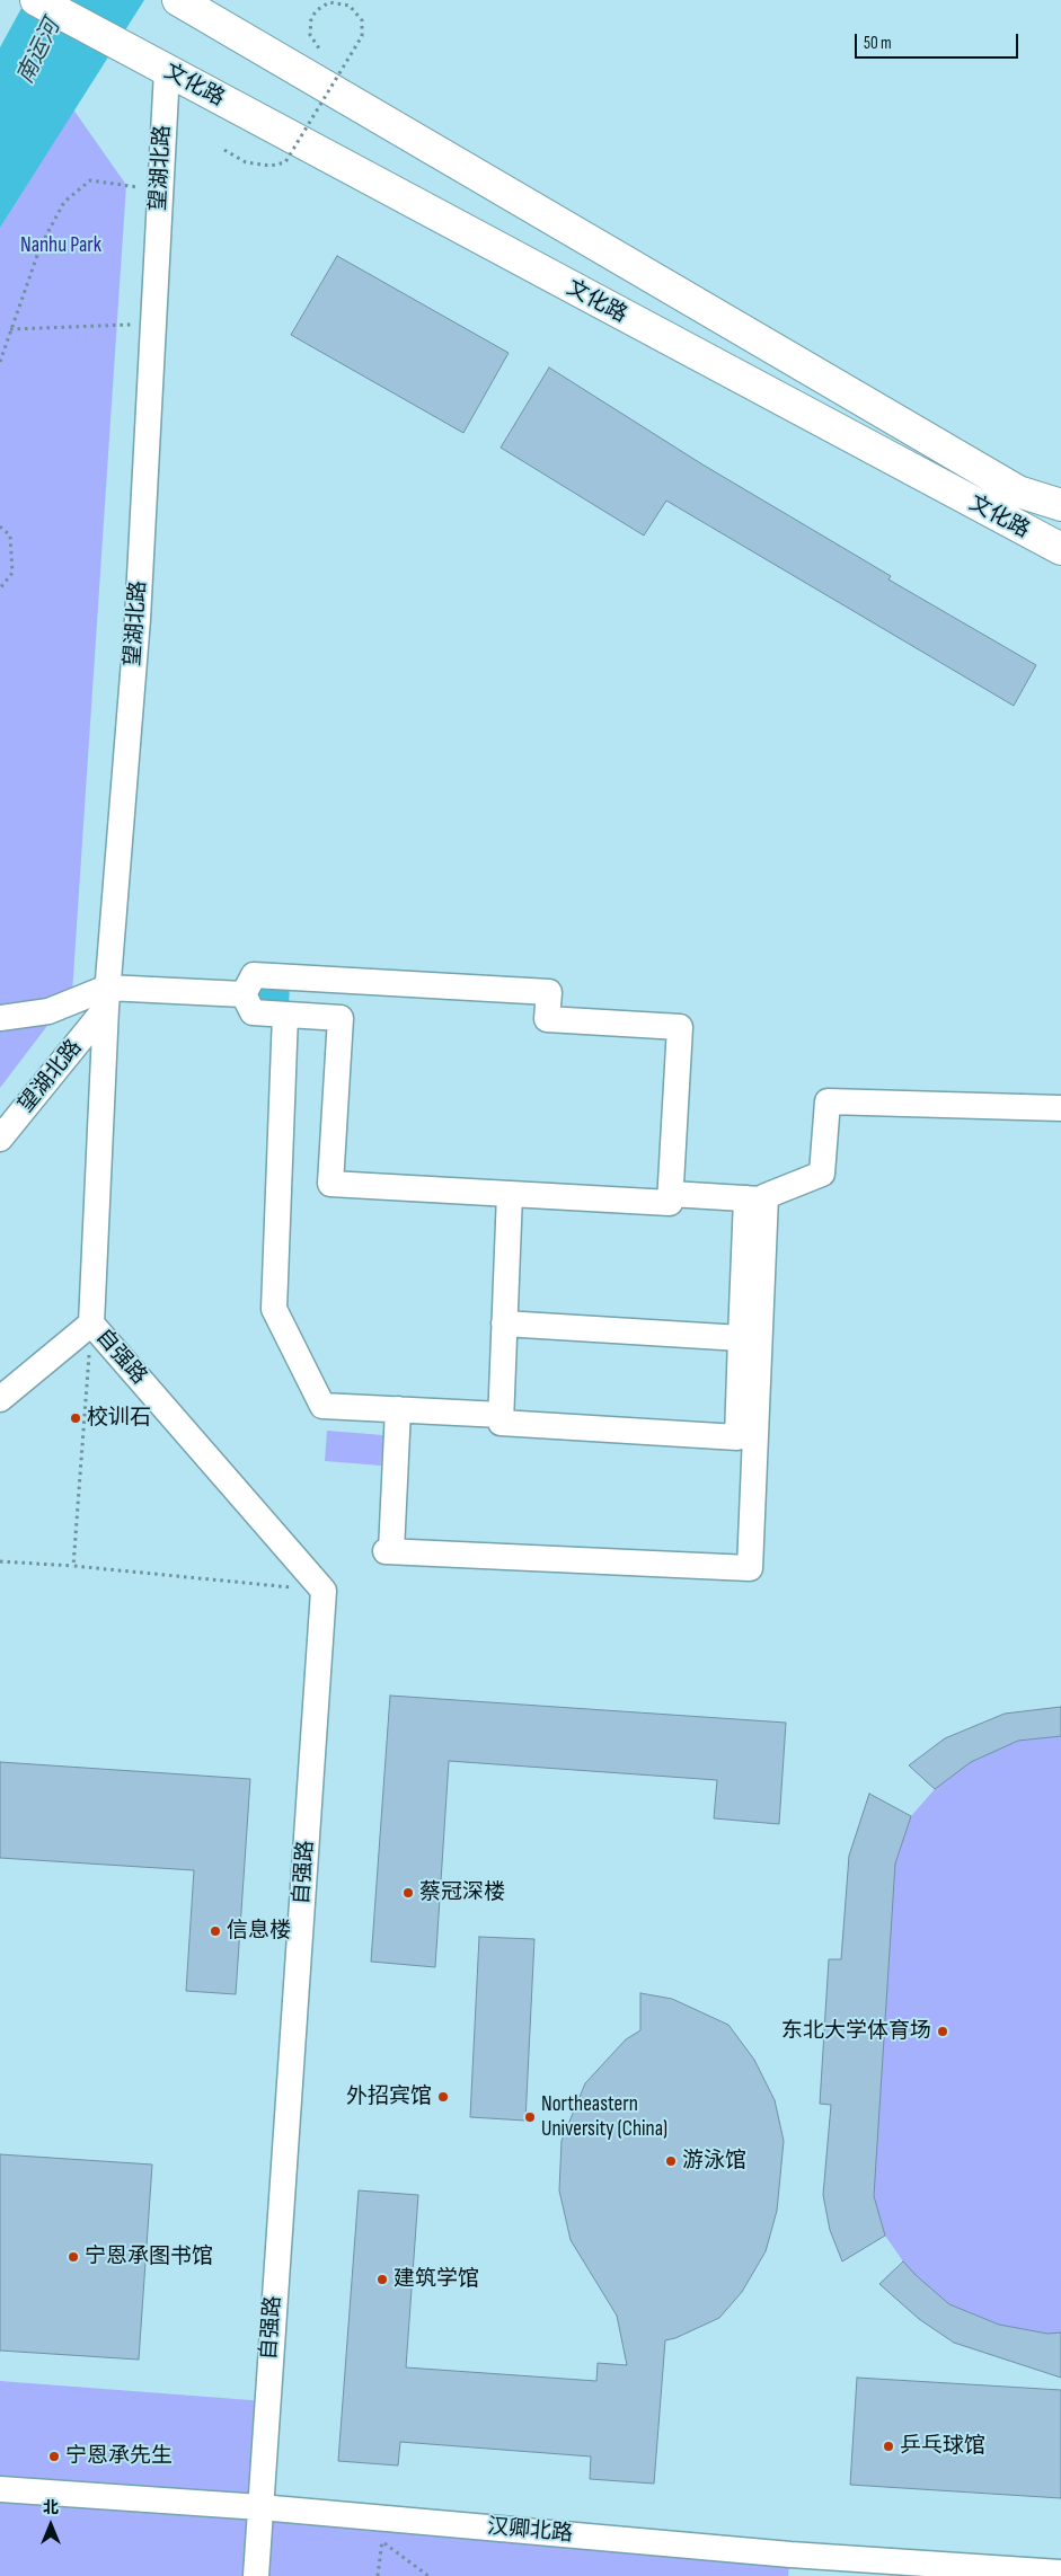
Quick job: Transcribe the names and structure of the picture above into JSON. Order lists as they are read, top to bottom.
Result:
{
  "streets": {
    "main road": ["文化路"],
    "street": ["望湖北路", "自强路", "汉卿北路"]
  },
  "crossings": [
    ["文化路", "望湖北路"],
    ["自强路", "汉卿北路"]
  ],
  "water": ["南运河"],
  "parks": ["Nanhu Park"],
  "places": [
    "校训石",
    "蔡冠深楼",
    "信息楼",
    "东北大学体育场",
    "外招宾馆",
    "Northeastern University (China)",
    "游泳馆",
    "宁恩承图书馆",
    "建筑学馆",
    "乒乓球馆",
    "宁恩承先生"
  ],
  "scale_bar": "50 m",
  "north": "top"
}
